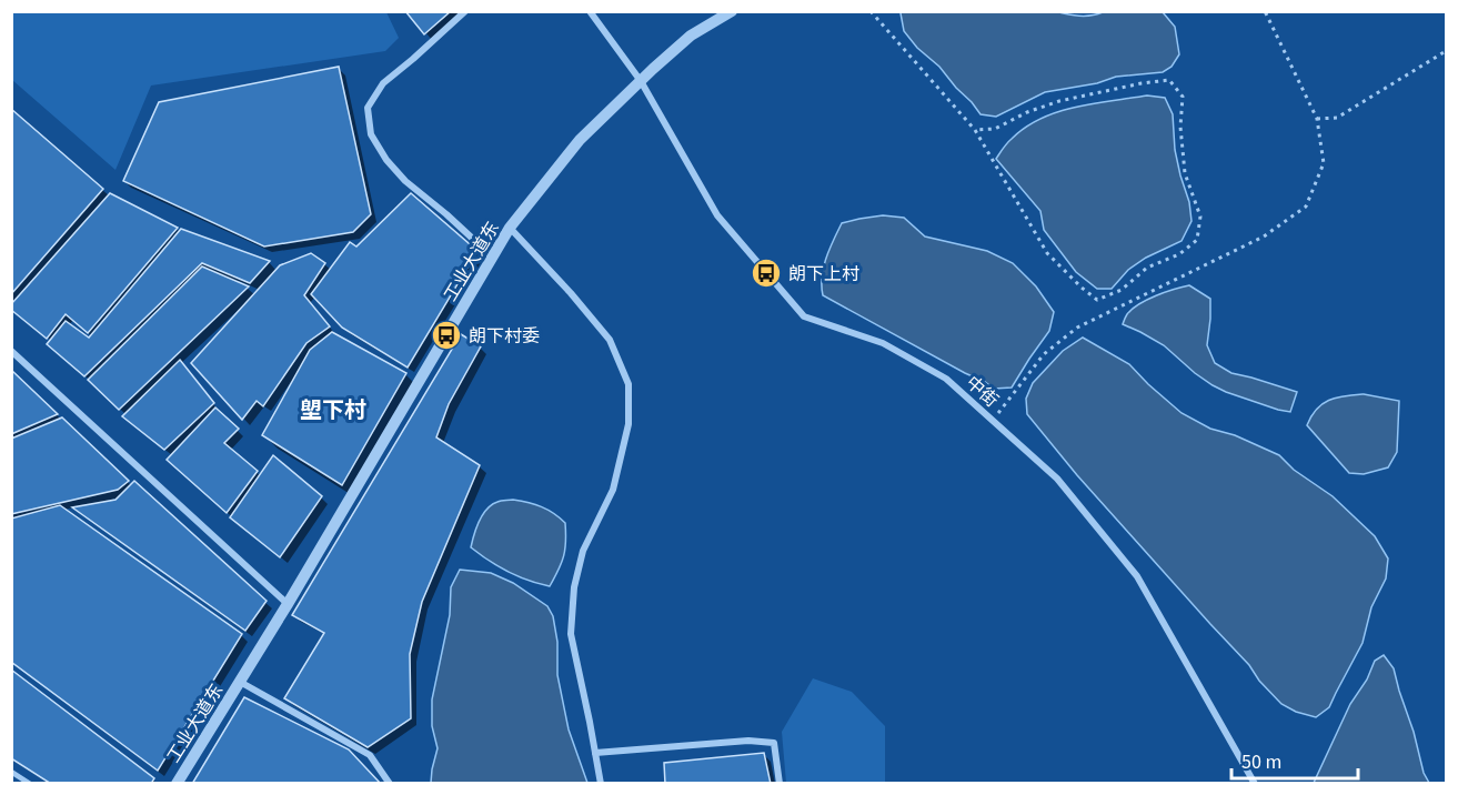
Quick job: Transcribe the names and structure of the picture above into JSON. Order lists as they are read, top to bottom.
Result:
{
  "streets": {
    "street": ["工业大道东", "中街"]
  },
  "crossings": [
    ["工业大道东", "中街"]
  ],
  "districts": ["塱下村"],
  "places": {
    "bus stop": ["朗下上村", "朗下村委"]
  },
  "scale_bar": "50 m"
}
